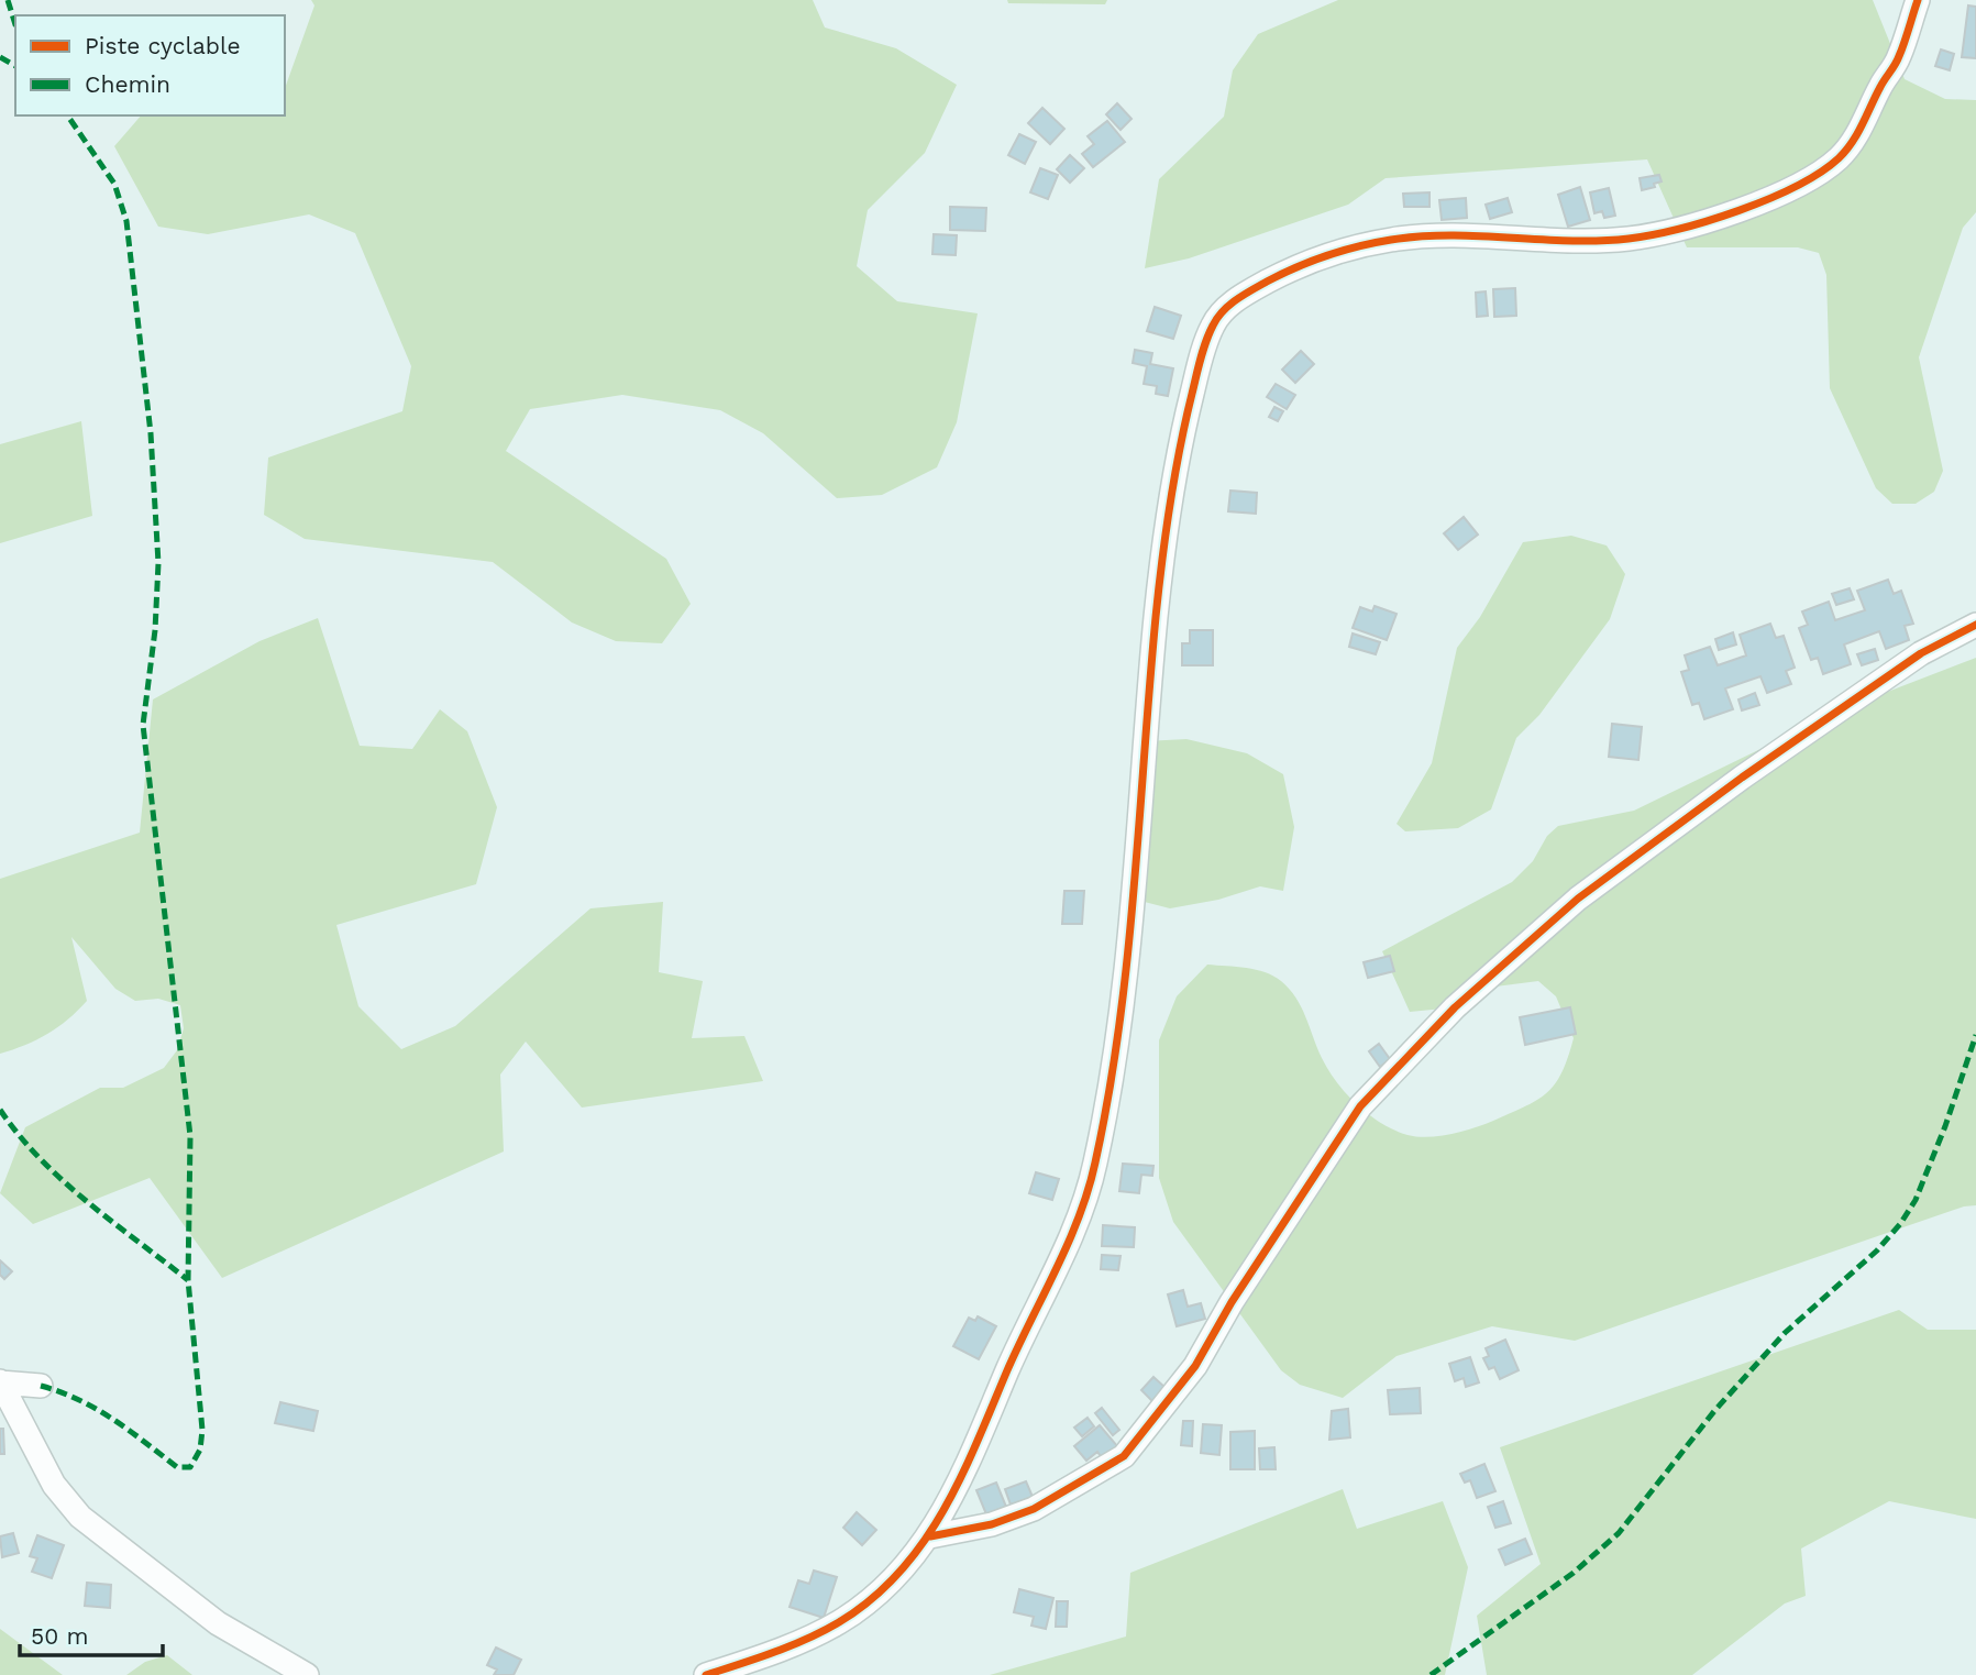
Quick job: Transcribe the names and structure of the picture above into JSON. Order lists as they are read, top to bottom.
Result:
{
  "legend": ["Piste cyclable", "Chemin"],
  "scale_bar": "50 m"
}
